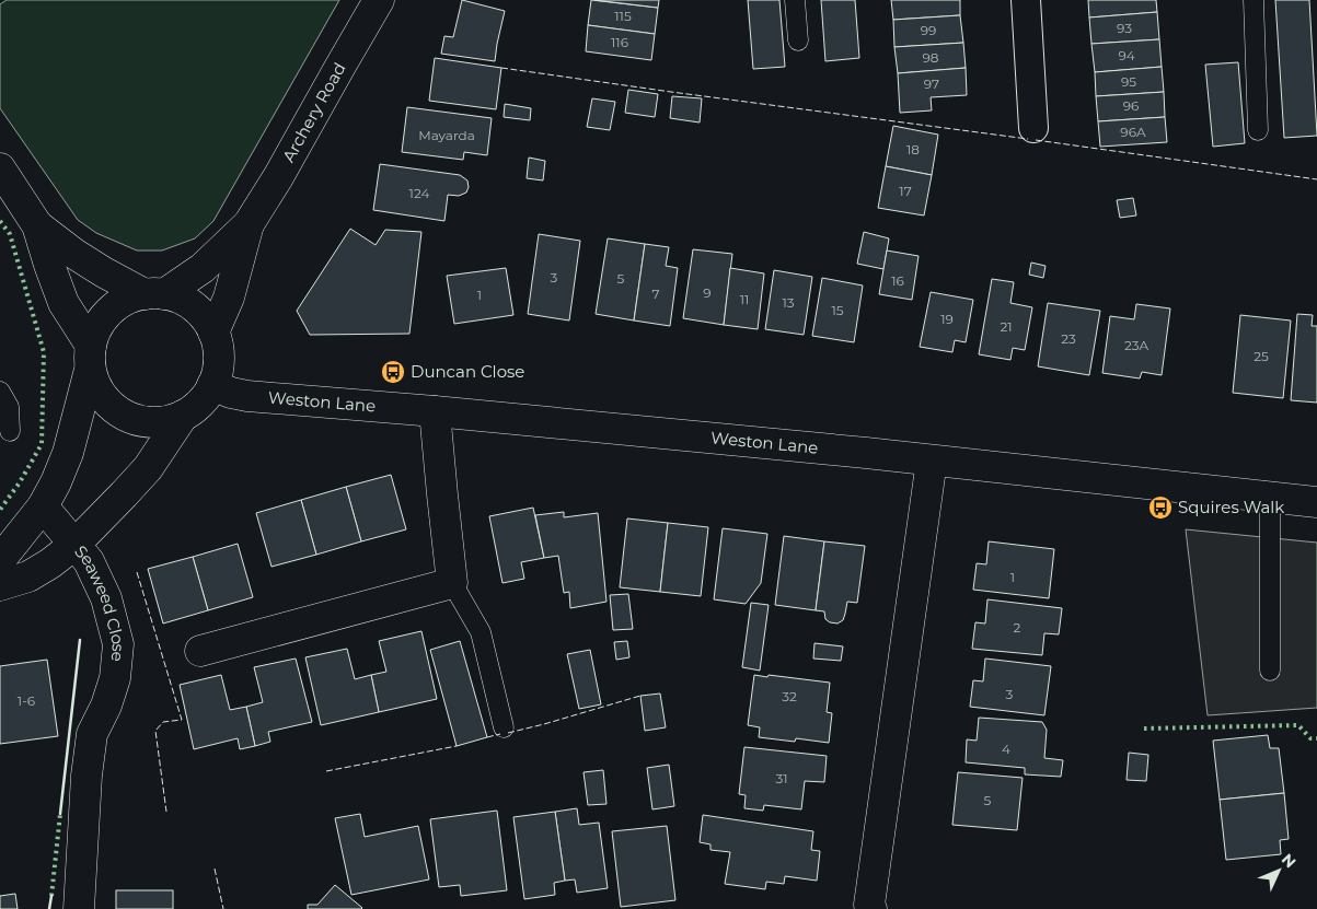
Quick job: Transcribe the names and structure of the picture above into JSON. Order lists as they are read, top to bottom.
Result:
{
  "streets": {
    "street": ["Archery Road", "Weston Lane", "Seaweed Close"]
  },
  "crossings": [
    ["Archery Road", "Weston Lane"]
  ],
  "places": {
    "bus stop": ["Duncan Close", "Squires Walk"]
  },
  "house_numbers": [
    "115",
    "93",
    "99",
    "116",
    "94",
    "98",
    "95",
    "97",
    "96",
    "96A",
    "Mayarda",
    "18",
    "17",
    "124",
    "3",
    "5",
    "16",
    "9",
    "7",
    "1",
    "11",
    "13",
    "15",
    "19",
    "21",
    "23",
    "23A",
    "25",
    "1",
    "2",
    "3",
    "32",
    "1-6",
    "4",
    "31",
    "5"
  ],
  "north": "top right"
}
